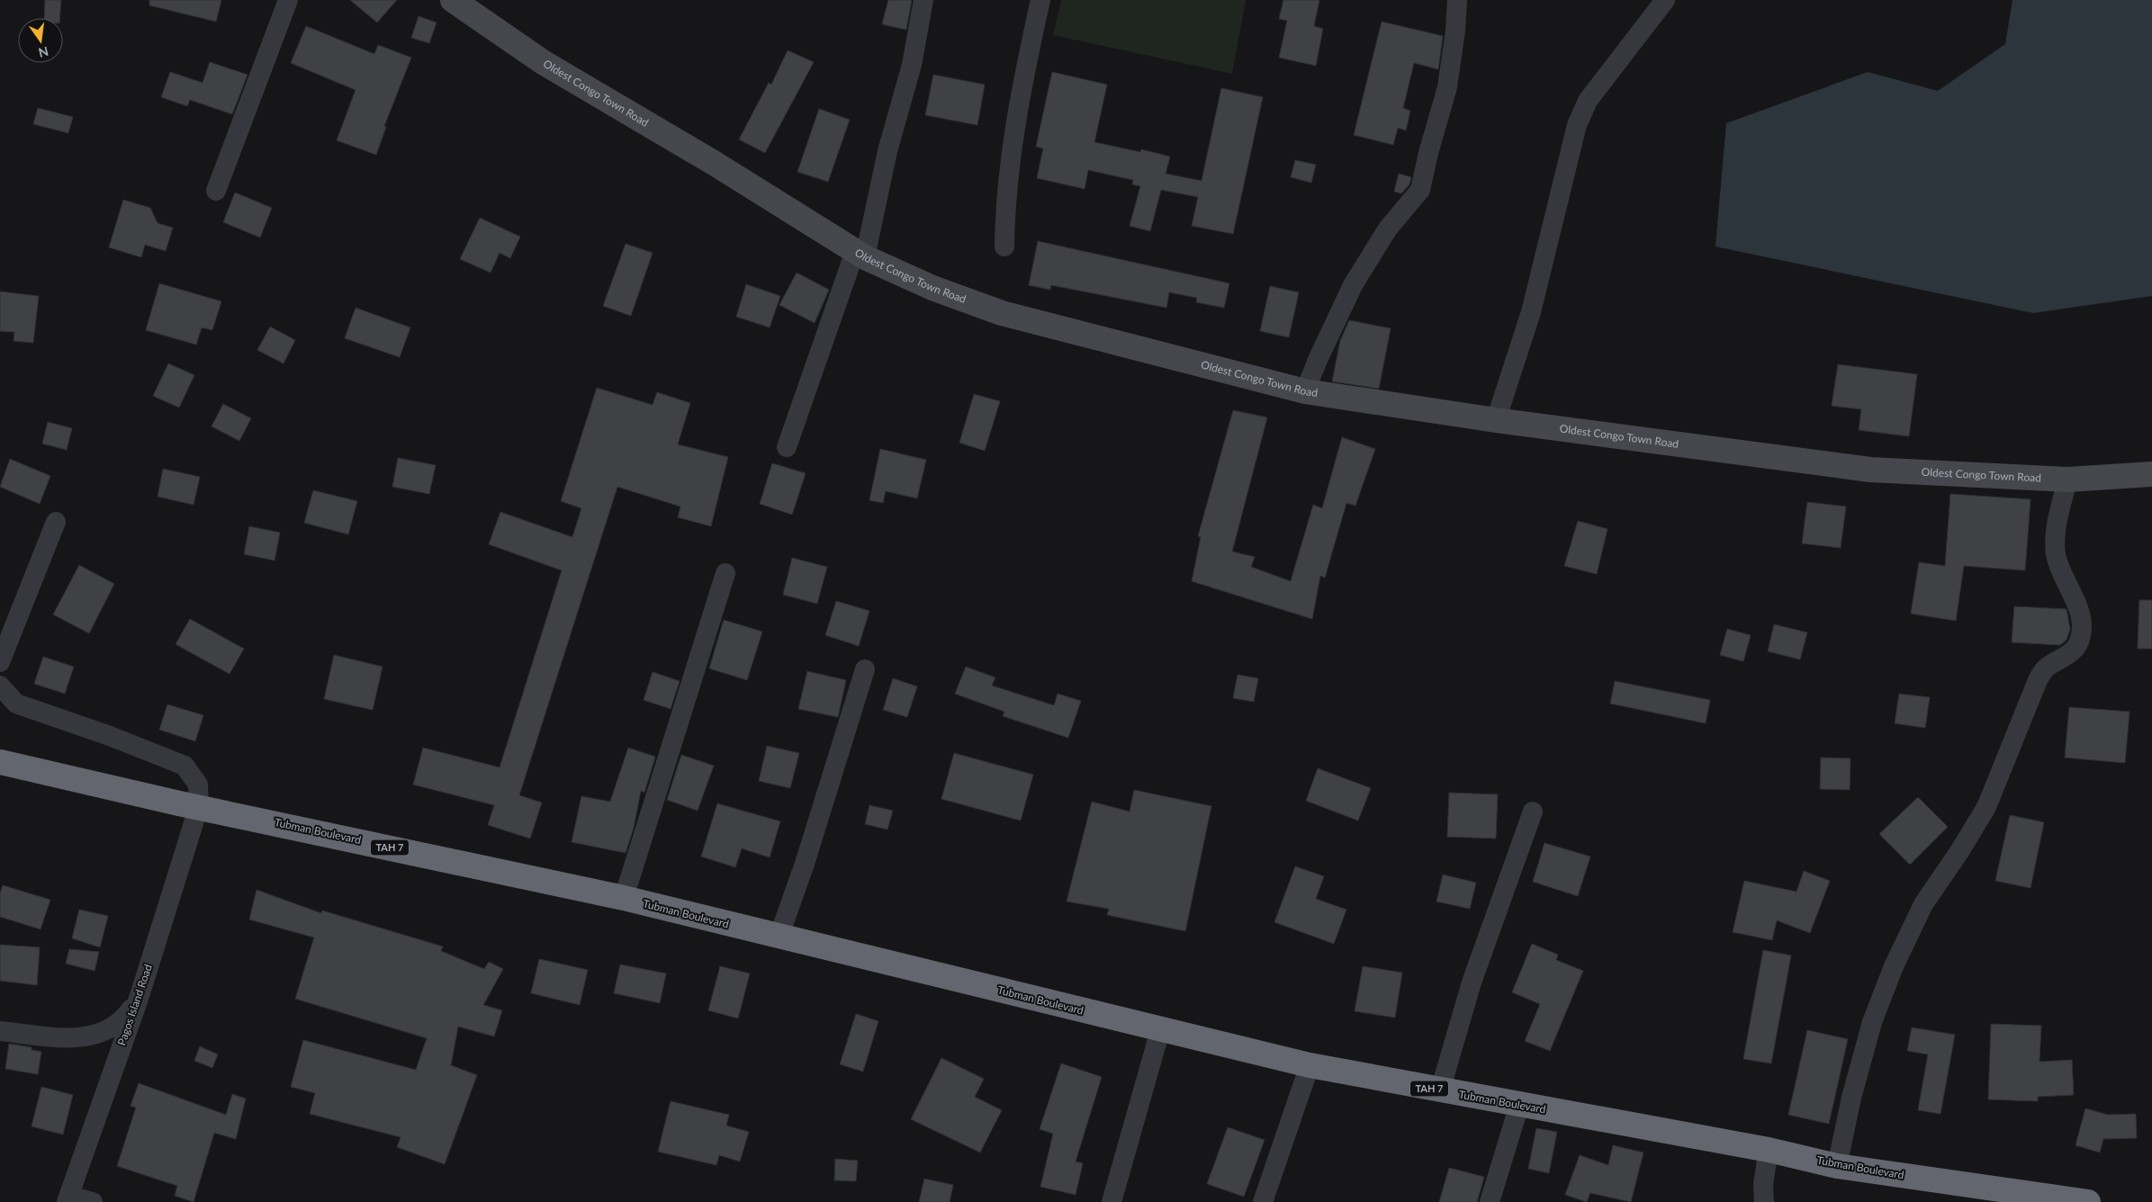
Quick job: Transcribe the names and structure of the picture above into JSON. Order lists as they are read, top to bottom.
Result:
{
  "streets": {
    "highway": ["Tubman Boulevard", "TAH 7"],
    "street": ["Oldest Congo Town Road", "Pagos Island Road"]
  },
  "crossings": [
    ["Tubman Boulevard", "Pagos Island Road"]
  ],
  "north": "bottom"
}
